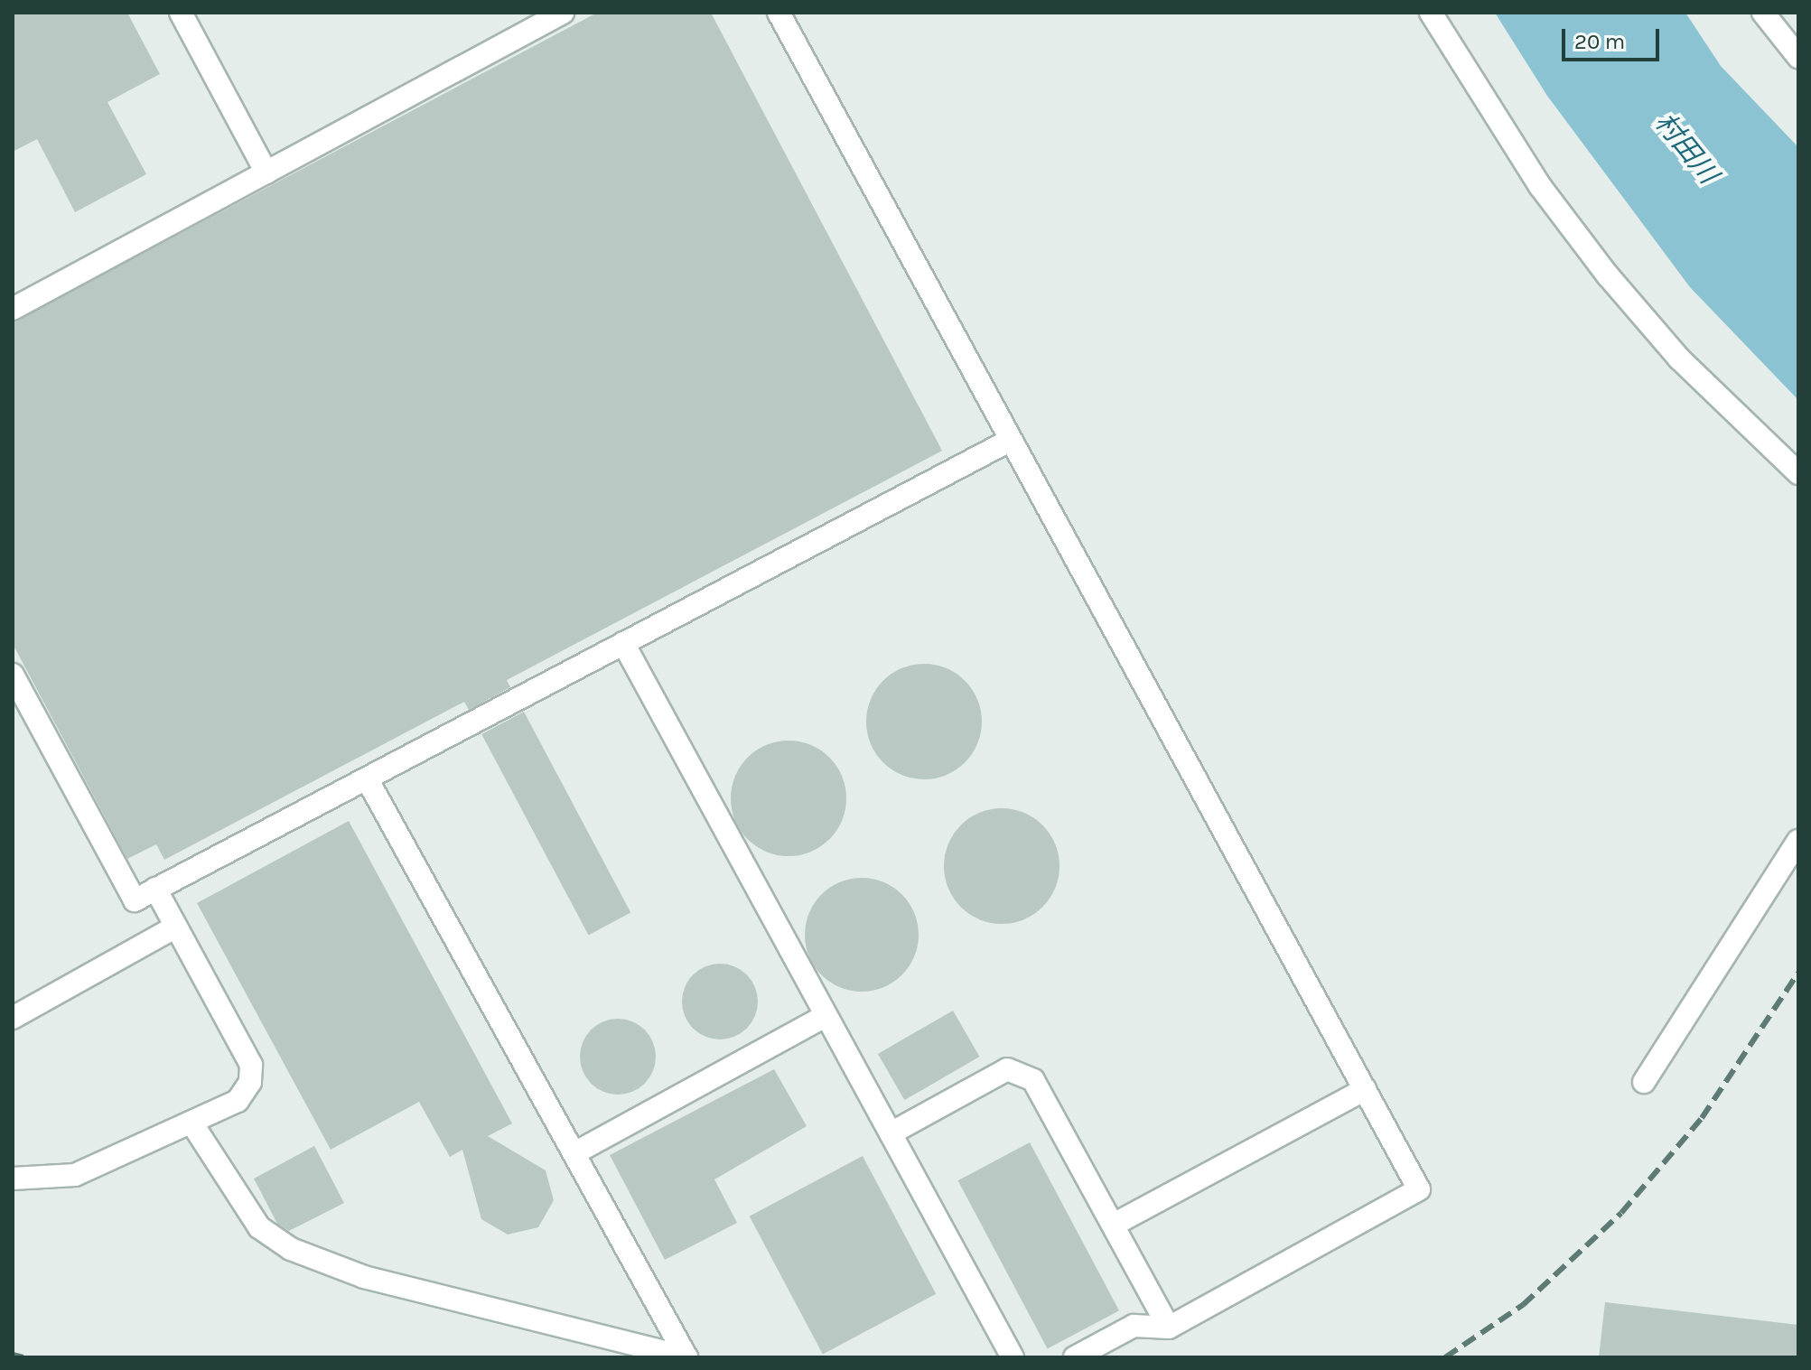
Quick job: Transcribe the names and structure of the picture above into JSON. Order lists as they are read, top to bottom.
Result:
{
  "water": ["村田川"],
  "scale_bar": "20 m"
}
